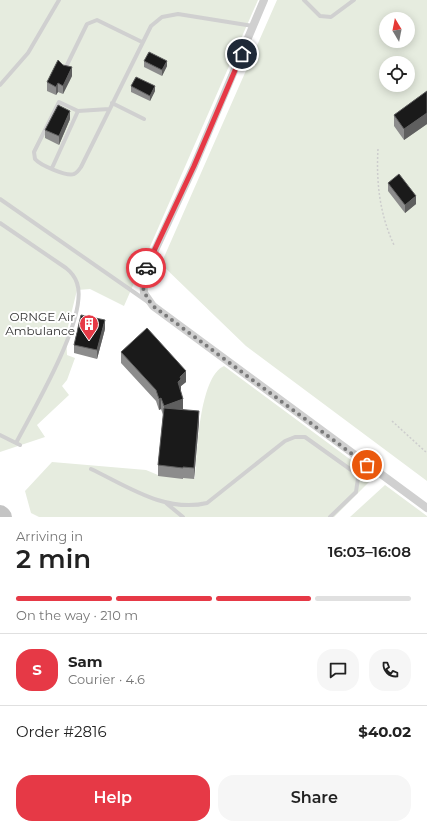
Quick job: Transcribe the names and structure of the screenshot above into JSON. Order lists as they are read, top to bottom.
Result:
{
  "places": {
    "building": ["ORNGE Air Ambulance"]
  },
  "north": "top",
  "page": {
    "heading": ["2 min", "Arriving in", "16:03–16:08"],
    "panel": [
      "Sam",
      "Courier · 4.6",
      "Order #2816",
      "$40.02"
    ],
    "bar": "On the way · 210 m",
    "round": "S",
    "buttons": ["Help", "Share"]
  }
}
